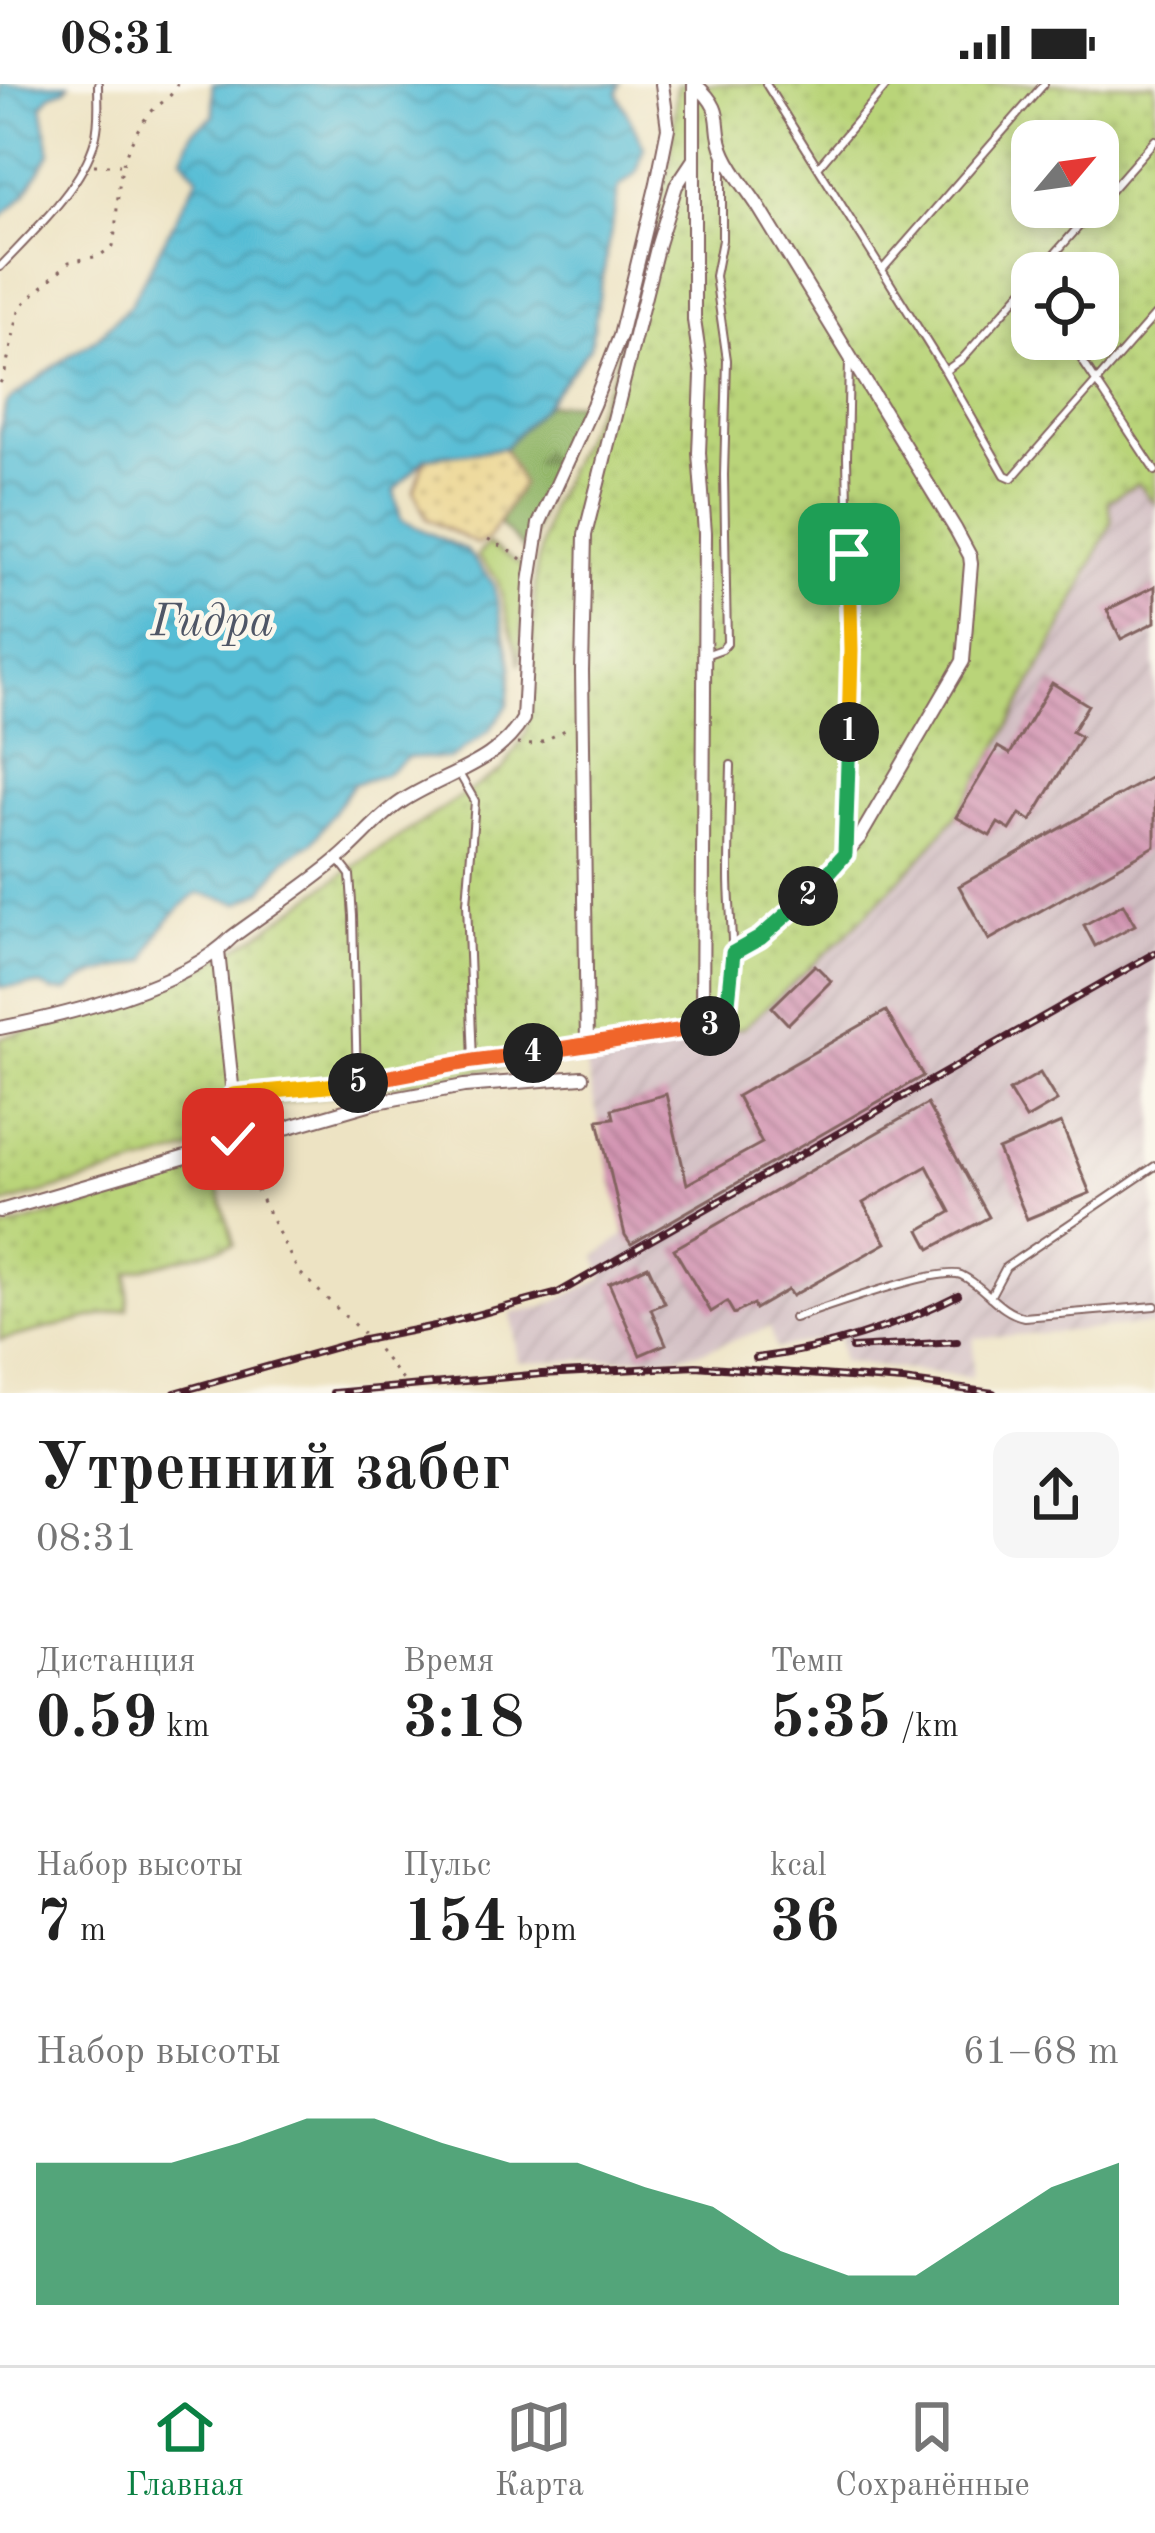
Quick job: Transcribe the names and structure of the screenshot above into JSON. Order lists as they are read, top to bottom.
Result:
{
  "water": ["Гидра"],
  "north": "top right",
  "page": {
    "status": "08:31",
    "pins": [
      "1",
      "2",
      "3",
      "4",
      "5"
    ],
    "heading": ["Утренний забег", "08:31"],
    "stats": [
      ["Дистанция", "0.59 km"],
      ["Время", "3:18"],
      ["Темп", "5:35 /km"],
      ["Набор высоты", "7 m"],
      ["Пульс", "154 bpm"],
      ["kcal", "36"]
    ],
    "chart": ["Набор высоты", "61–68 m"],
    "tabs": ["Главная", "Карта", "Сохранённые"]
  }
}
